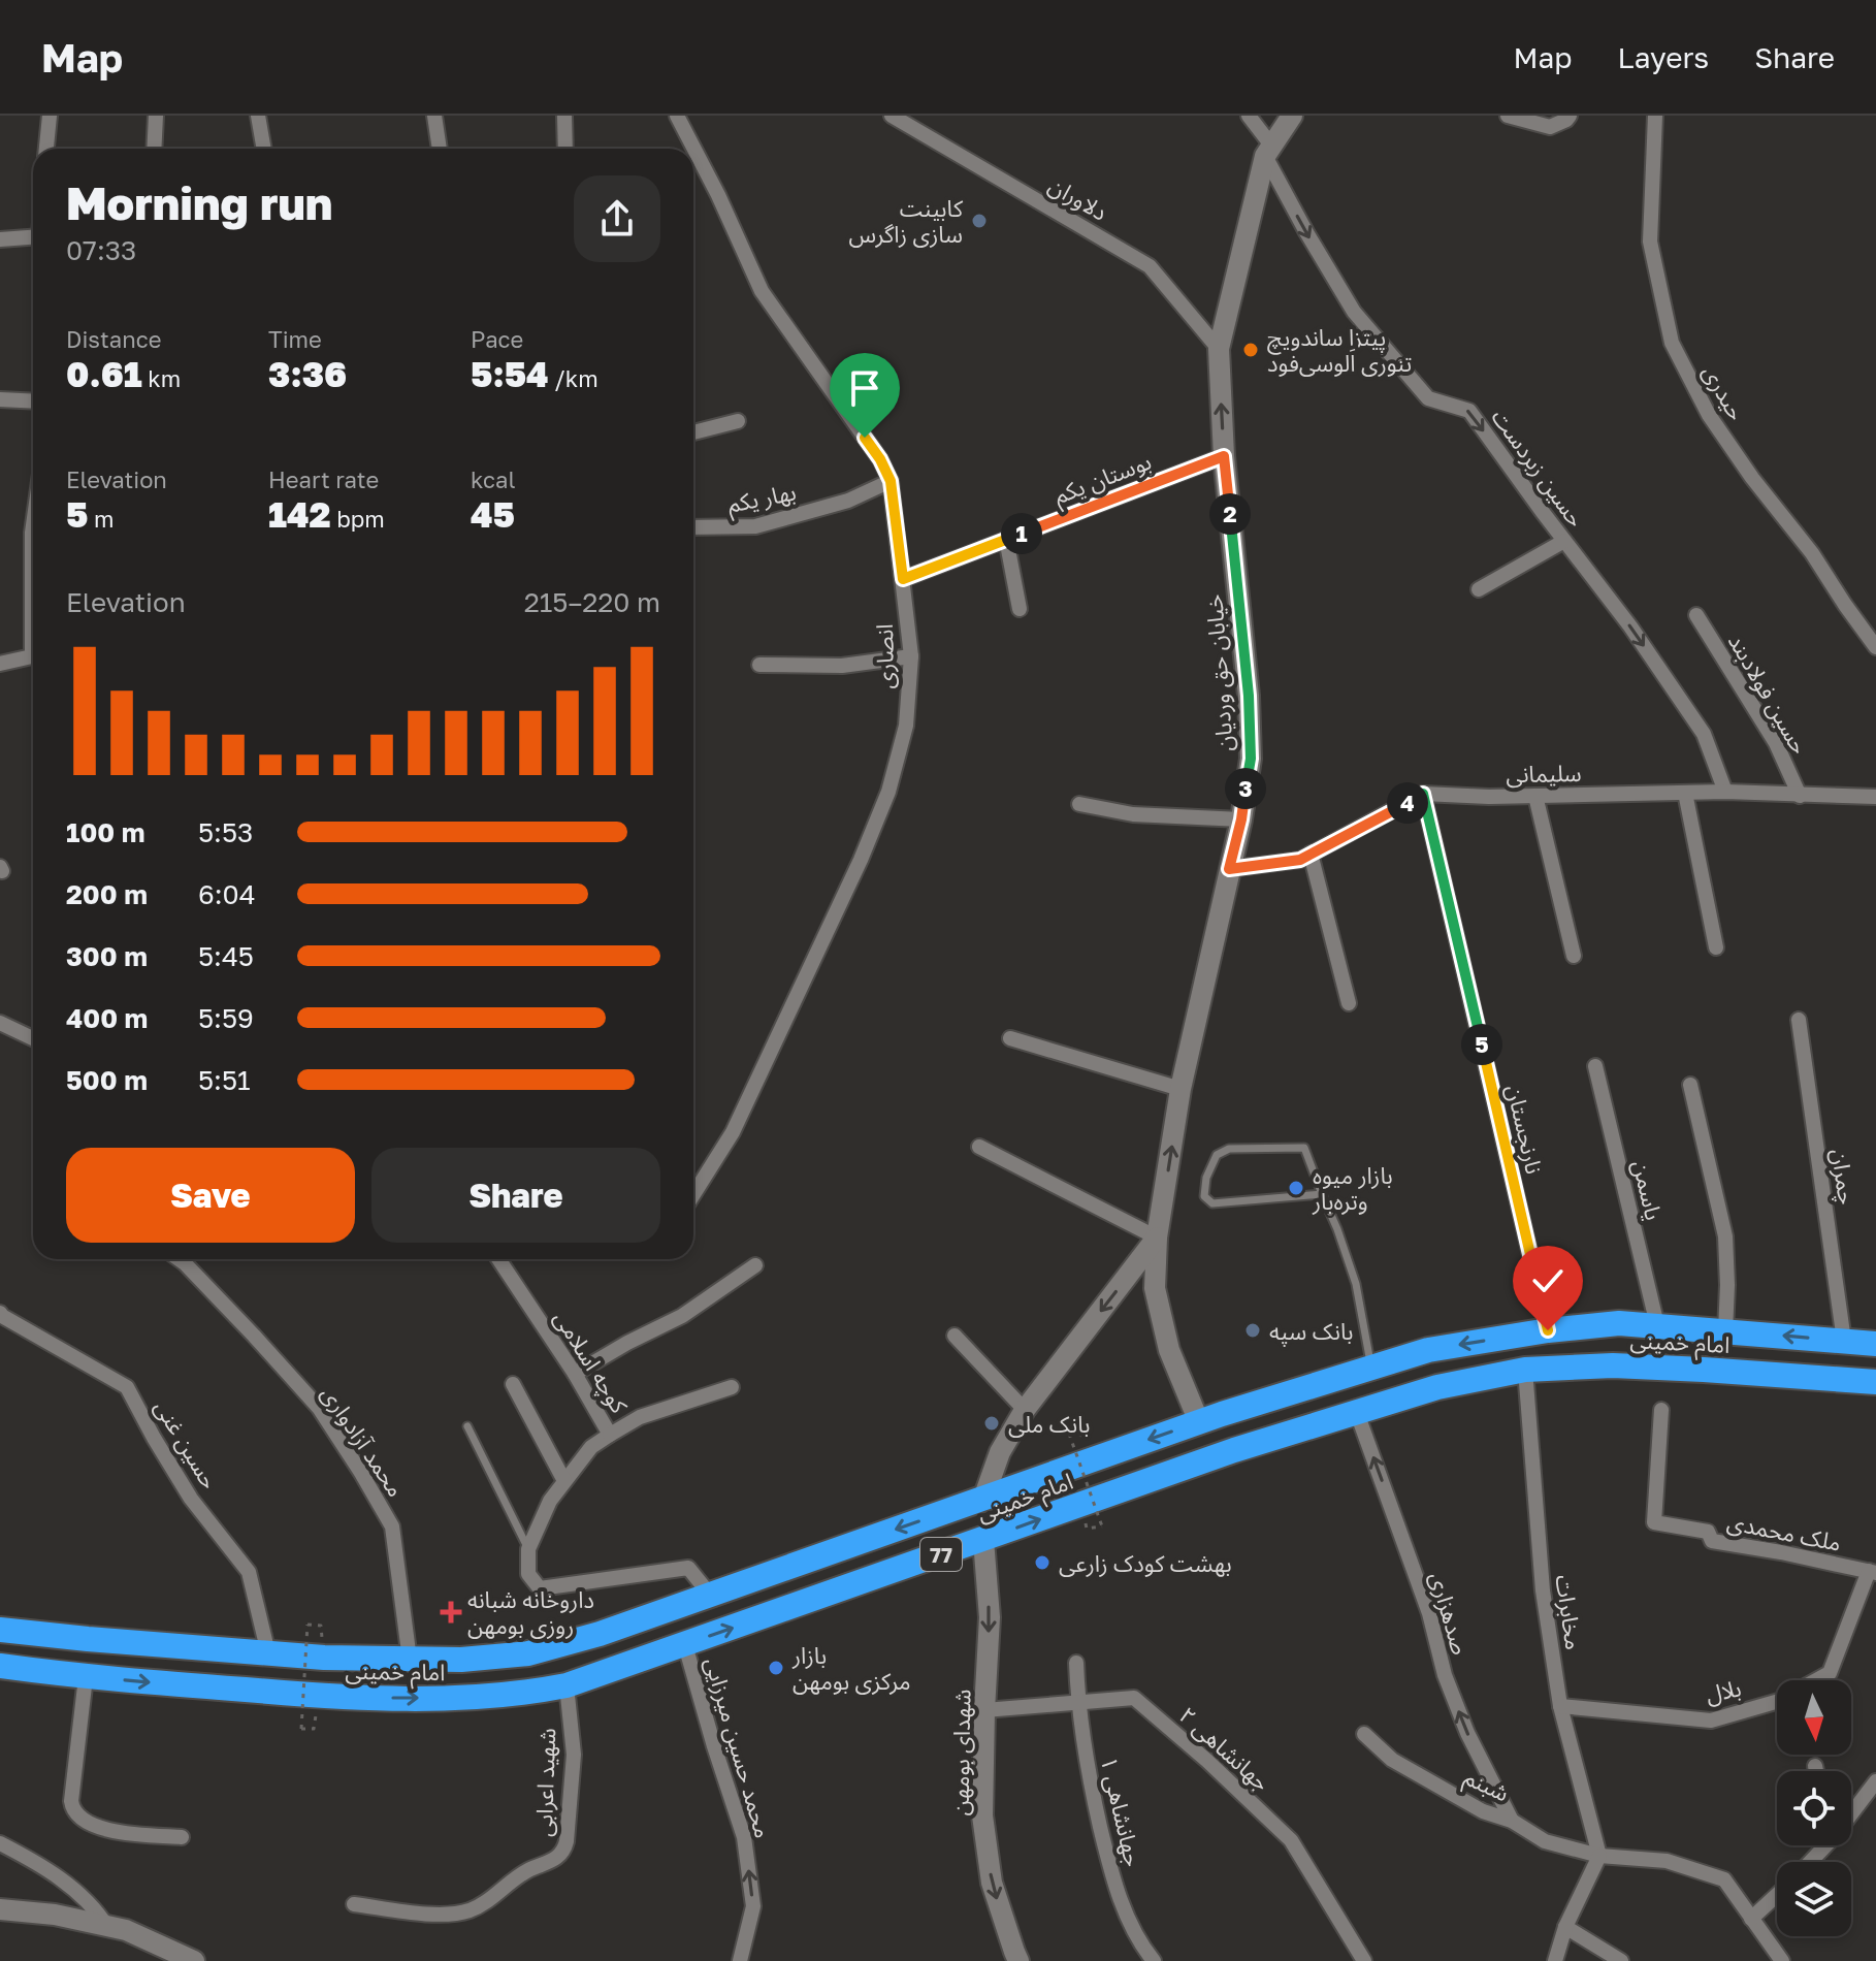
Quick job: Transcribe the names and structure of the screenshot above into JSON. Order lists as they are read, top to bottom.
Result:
{
  "streets": {
    "highway": ["امام خمینی", "77"],
    "main road": ["خیابان حق وردیان", "شهدای بومهن"],
    "street": [
      "دلاوران",
      "حیدری",
      "حسین زبردست",
      "بوستان یکم",
      "بهار یکم",
      "انصاری",
      "حسین فولادبند",
      "سلیمانی",
      "نارنجستان",
      "چمران",
      "یاسمن",
      "کوچه اسلامی",
      "محمد آزادواری",
      "حسین غنی",
      "ملک محمدی",
      "مخابرات",
      "صدهزاری",
      "بلال",
      "محمد حسین میرزایی",
      "جهانشاهی ۲",
      "شهید اعرابی",
      "شبنم",
      "جهانشاهی ۱"
    ]
  },
  "crossings": [
    ["دلاوران", "خیابان حق وردیان"],
    ["حسین زبردست", "خیابان حق وردیان"],
    ["حسین زبردست", "سلیمانی"],
    ["بوستان یکم", "انصاری"],
    ["بوستان یکم", "خیابان حق وردیان"],
    ["بهار یکم", "انصاری"],
    ["خیابان حق وردیان", "امام خمینی"],
    ["حسین فولادبند", "سلیمانی"],
    ["سلیمانی", "نارنجستان"],
    ["نارنجستان", "امام خمینی"],
    ["چمران", "امام خمینی"],
    ["یاسمن", "امام خمینی"],
    ["امام خمینی", "محمد آزادواری"],
    ["امام خمینی", "حسین غنی"],
    ["امام خمینی", "مخابرات"],
    ["امام خمینی", "صدهزاری"],
    ["امام خمینی", "محمد حسین میرزایی"],
    ["امام خمینی", "شهدای بومهن"],
    ["امام خمینی", "شهید اعرابی"],
    ["ملک محمدی", "بلال"],
    ["مخابرات", "بلال"],
    ["مخابرات", "شبنم"],
    ["صدهزاری", "شبنم"],
    ["جهانشاهی ۲", "شهدای بومهن"],
    ["جهانشاهی ۲", "جهانشاهی ۱"]
  ],
  "one_way": [
    "حسین زبردست",
    "صدهزاری",
    "محمد حسین میرزایی",
    "شهدای بومهن"
  ],
  "places": {
    "other": [
      "کابینت سازی زاگرس",
      "پیتزا ساندویچ تنوری اَلوسی‌‌فود",
      "بازار میوه وتره‌بار",
      "بانک سپه",
      "بانک ملی",
      "بهشت کودک زارعی",
      "بازار مرکزی بومهن"
    ],
    "health": ["داروخانه شبانه روزی بومهن"]
  },
  "north": "bottom",
  "page": {
    "header": "Map",
    "nav": ["Map", "Layers", "Share"],
    "heading": ["Morning run", "07:33"],
    "stats": [
      ["Distance", "0.61 km"],
      ["Time", "3:36"],
      ["Pace", "5:54 /km"],
      ["Elevation", "5 m"],
      ["Heart rate", "142 bpm"],
      ["kcal", "45"]
    ],
    "pins": [
      "2",
      "1",
      "3",
      "4",
      "5"
    ],
    "chart": ["Elevation", "215–220 m"],
    "list": [
      {
        "name": "100 m",
        "note": "5:53"
      },
      {
        "name": "200 m",
        "note": "6:04"
      },
      {
        "name": "300 m",
        "note": "5:45"
      },
      {
        "name": "400 m",
        "note": "5:59"
      },
      {
        "name": "500 m",
        "note": "5:51"
      }
    ],
    "buttons": ["Save", "Share"]
  }
}
